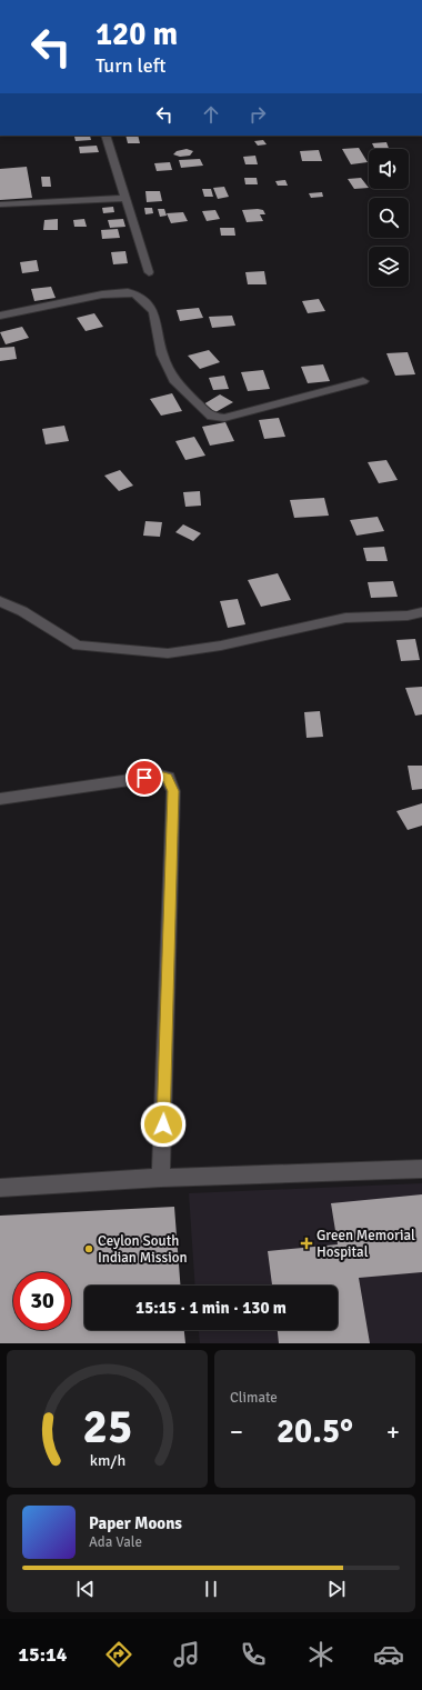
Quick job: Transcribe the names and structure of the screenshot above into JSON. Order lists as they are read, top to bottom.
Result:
{
  "places": {
    "health": ["Green Memorial Hospital"],
    "other": ["Ceylon South Indian Mission"]
  },
  "page": {
    "turn": ["120 m", "Turn left"],
    "limit": "30",
    "trip": "15:15 · 1 min · 130 m",
    "tile": "Climate",
    "heat": ["−", "20.5°", "+"],
    "song": ["Paper Moons", "Ada Vale"],
    "tabs": "15:14",
    "gauge": ["25", "km/h"]
  }
}
